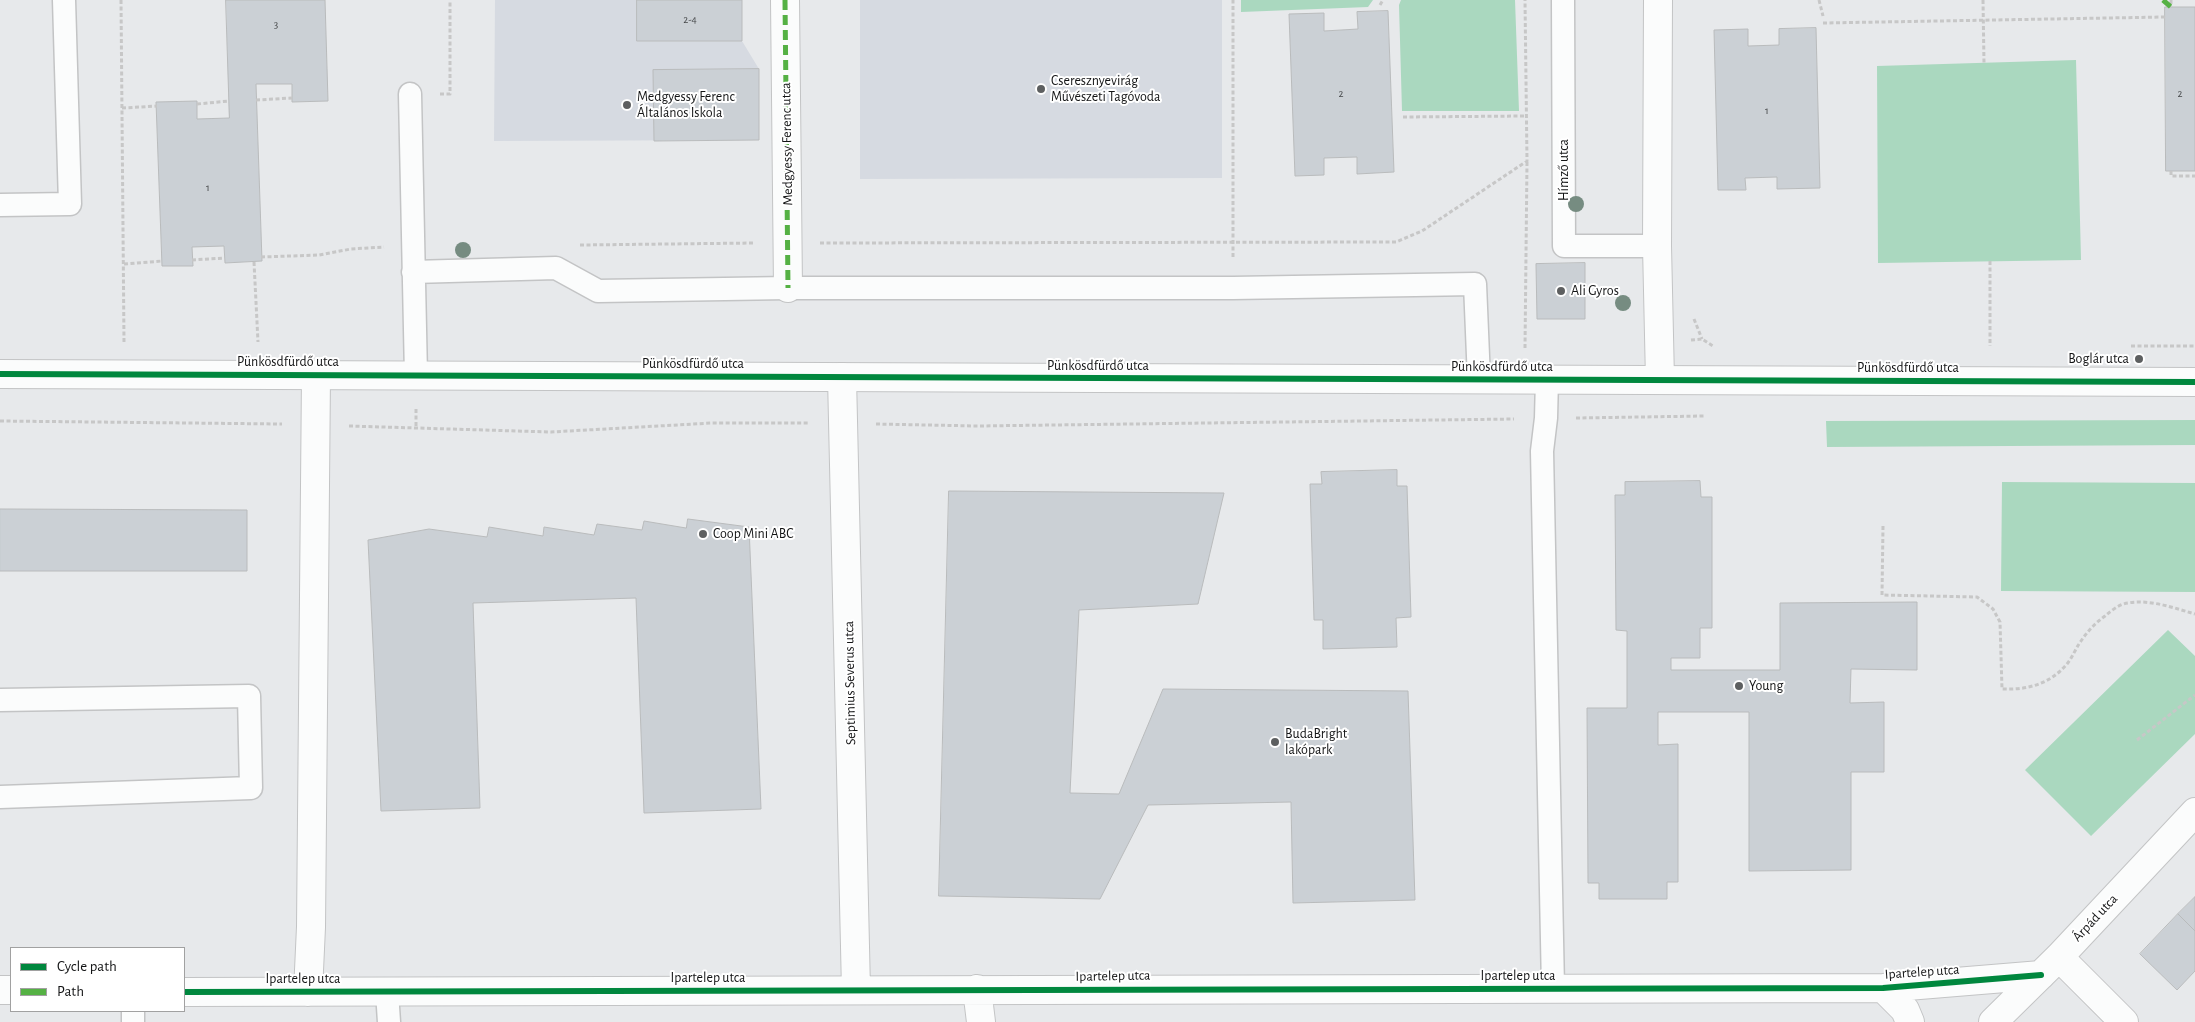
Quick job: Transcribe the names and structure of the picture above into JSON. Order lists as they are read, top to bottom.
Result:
{
  "streets": {
    "street": [
      "Medgyessy Ferenc utca",
      "Pünkösdfürdő utca",
      "Septimius Severus utca",
      "Árpád utca",
      "Ipartelep utca"
    ],
    "lane": ["Hímző utca"]
  },
  "crossings": [
    ["Pünkösdfürdő utca", "Septimius Severus utca"],
    ["Septimius Severus utca", "Ipartelep utca"],
    ["Árpád utca", "Ipartelep utca"]
  ],
  "places": [
    "Cseresznyevirág Művészeti Tagóvoda",
    "Medgyessy Ferenc Általános Iskola",
    "Ali Gyros",
    "Boglár utca",
    "Coop Mini ABC",
    "Young",
    "BudaBright lakópark"
  ],
  "house_numbers": [
    "2-4",
    "3",
    "2",
    "2",
    "1",
    "1"
  ],
  "legend": ["Cycle path", "Path"]
}
